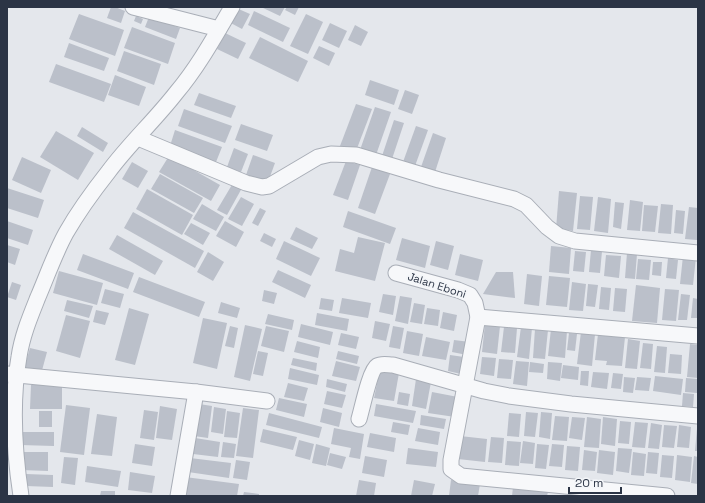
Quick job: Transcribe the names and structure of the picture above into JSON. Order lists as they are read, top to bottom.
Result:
{
  "streets": {
    "street": ["Jalan Eboni"]
  },
  "scale_bar": "20 m"
}
